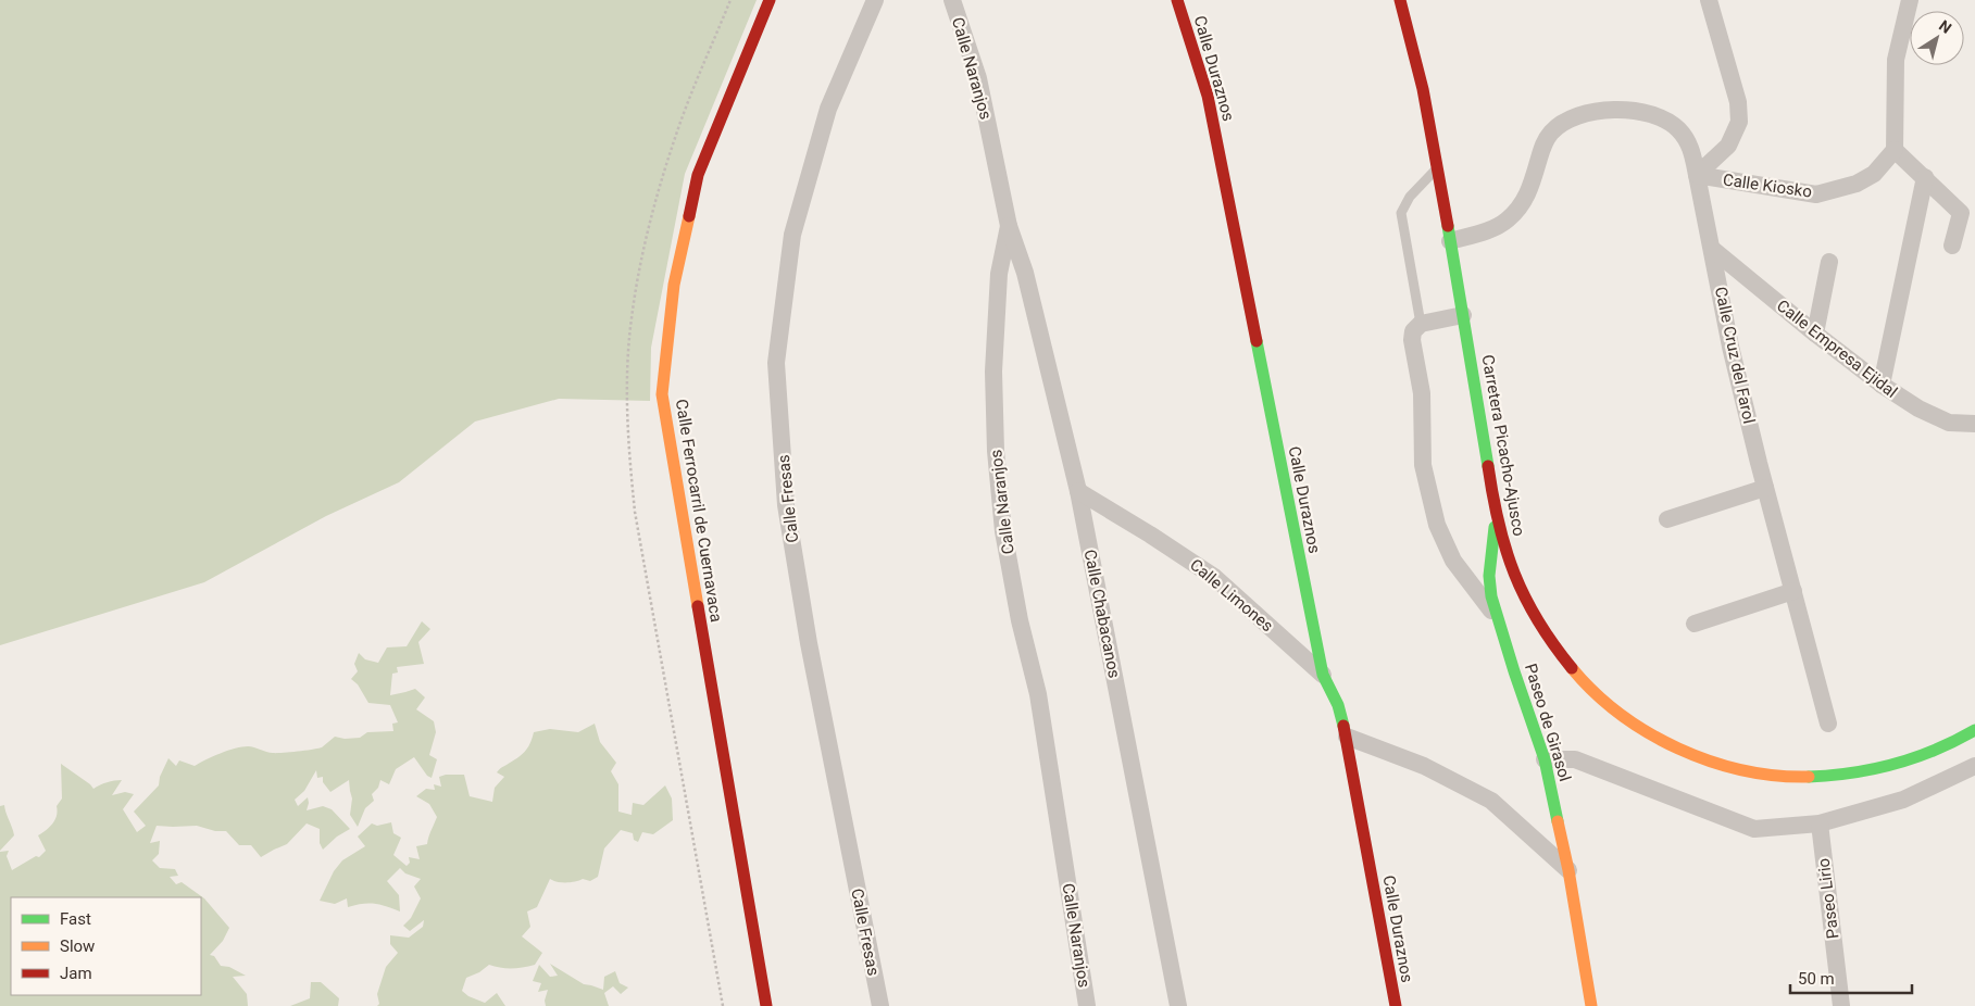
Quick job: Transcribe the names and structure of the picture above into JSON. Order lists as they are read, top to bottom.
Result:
{
  "streets": {
    "street": [
      "Calle Naranjos",
      "Calle Duraznos",
      "Calle Kiosko",
      "Calle Empresa Ejidal",
      "Calle Cruz del Farol",
      "Carretera Picacho-Ajusco",
      "Calle Fresas",
      "Calle Ferrocarril de Cuernavaca",
      "Calle Limones",
      "Calle Chabacanos",
      "Paseo de Girasol",
      "Paseo Lirio"
    ]
  },
  "crossings": [
    ["Calle Naranjos", "Calle Chabacanos"],
    ["Calle Duraznos", "Calle Limones"],
    ["Calle Kiosko", "Calle Cruz del Farol"],
    ["Calle Empresa Ejidal", "Calle Cruz del Farol"],
    ["Carretera Picacho-Ajusco", "Paseo de Girasol"],
    ["Calle Limones", "Calle Chabacanos"]
  ],
  "legend": ["Fast", "Slow", "Jam"],
  "scale_bar": "50 m",
  "north": "top right"
}
